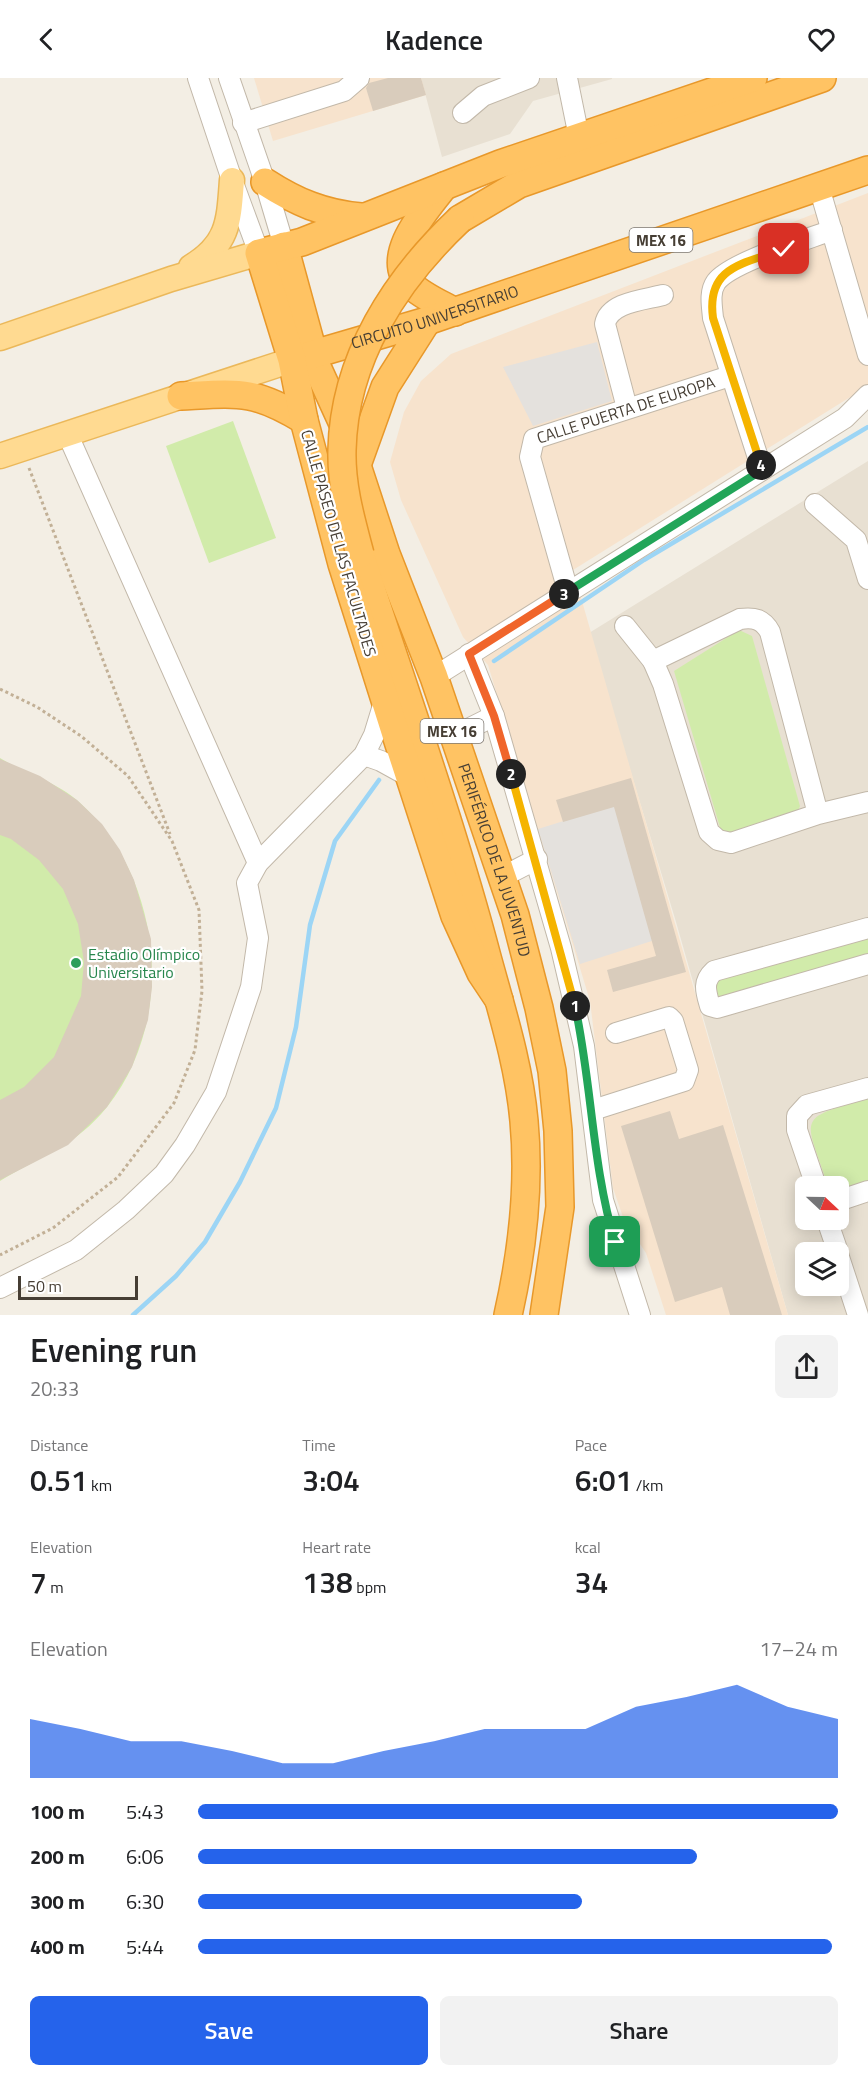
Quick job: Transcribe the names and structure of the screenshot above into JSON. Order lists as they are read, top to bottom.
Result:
{
  "streets": {
    "highway": [
      "MEX 16",
      "CIRCUITO UNIVERSITARIO",
      "CALLE PASEO DE LAS FACULTADES",
      "PERIFÉRICO DE LA JUVENTUD"
    ],
    "street": ["CALLE PUERTA DE EUROPA"]
  },
  "crossings": [
    ["MEX 16", "CALLE PASEO DE LAS FACULTADES"],
    ["CIRCUITO UNIVERSITARIO", "CALLE PASEO DE LAS FACULTADES"],
    ["CIRCUITO UNIVERSITARIO", "PERIFÉRICO DE LA JUVENTUD"],
    ["CALLE PASEO DE LAS FACULTADES", "PERIFÉRICO DE LA JUVENTUD"]
  ],
  "places": ["Estadio Olímpico Universitario"],
  "scale_bar": "50 m",
  "north": "right",
  "page": {
    "header": "Kadence",
    "pins": [
      "4",
      "3",
      "2",
      "1"
    ],
    "scale": "50 m",
    "heading": ["Evening run", "20:33"],
    "stats": [
      ["Distance", "0.51 km"],
      ["Time", "3:04"],
      ["Pace", "6:01 /km"],
      ["Elevation", "7 m"],
      ["Heart rate", "138 bpm"],
      ["kcal", "34"]
    ],
    "chart": ["Elevation", "17–24 m"],
    "list": [
      {
        "name": "100 m",
        "note": "5:43"
      },
      {
        "name": "200 m",
        "note": "6:06"
      },
      {
        "name": "300 m",
        "note": "6:30"
      },
      {
        "name": "400 m",
        "note": "5:44"
      }
    ],
    "buttons": ["Save", "Share"]
  }
}
